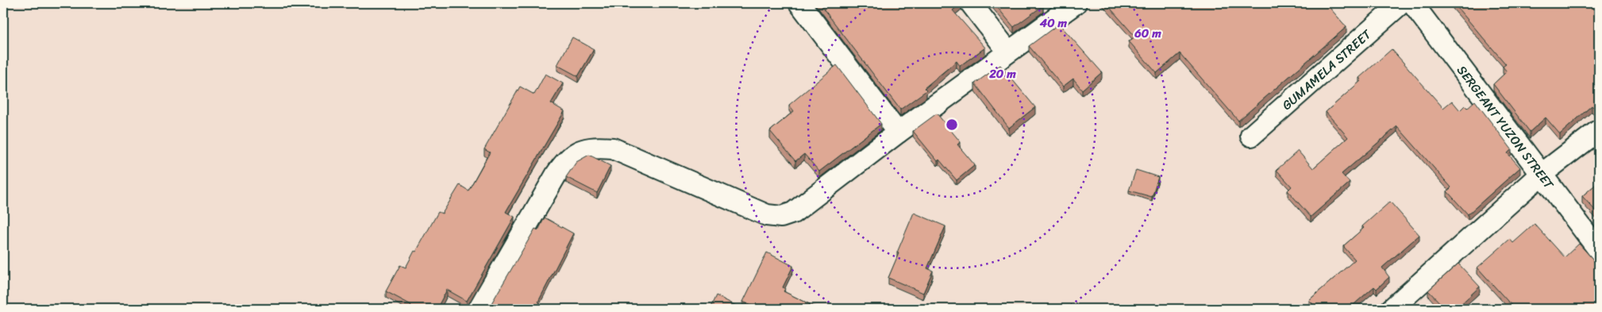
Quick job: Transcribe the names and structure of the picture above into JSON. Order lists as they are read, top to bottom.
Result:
{
  "streets": {
    "street": ["GUMAMELA STREET", "SERGEANT YUZON STREET"]
  },
  "rings": ["40 m", "60 m", "20 m"]
}
